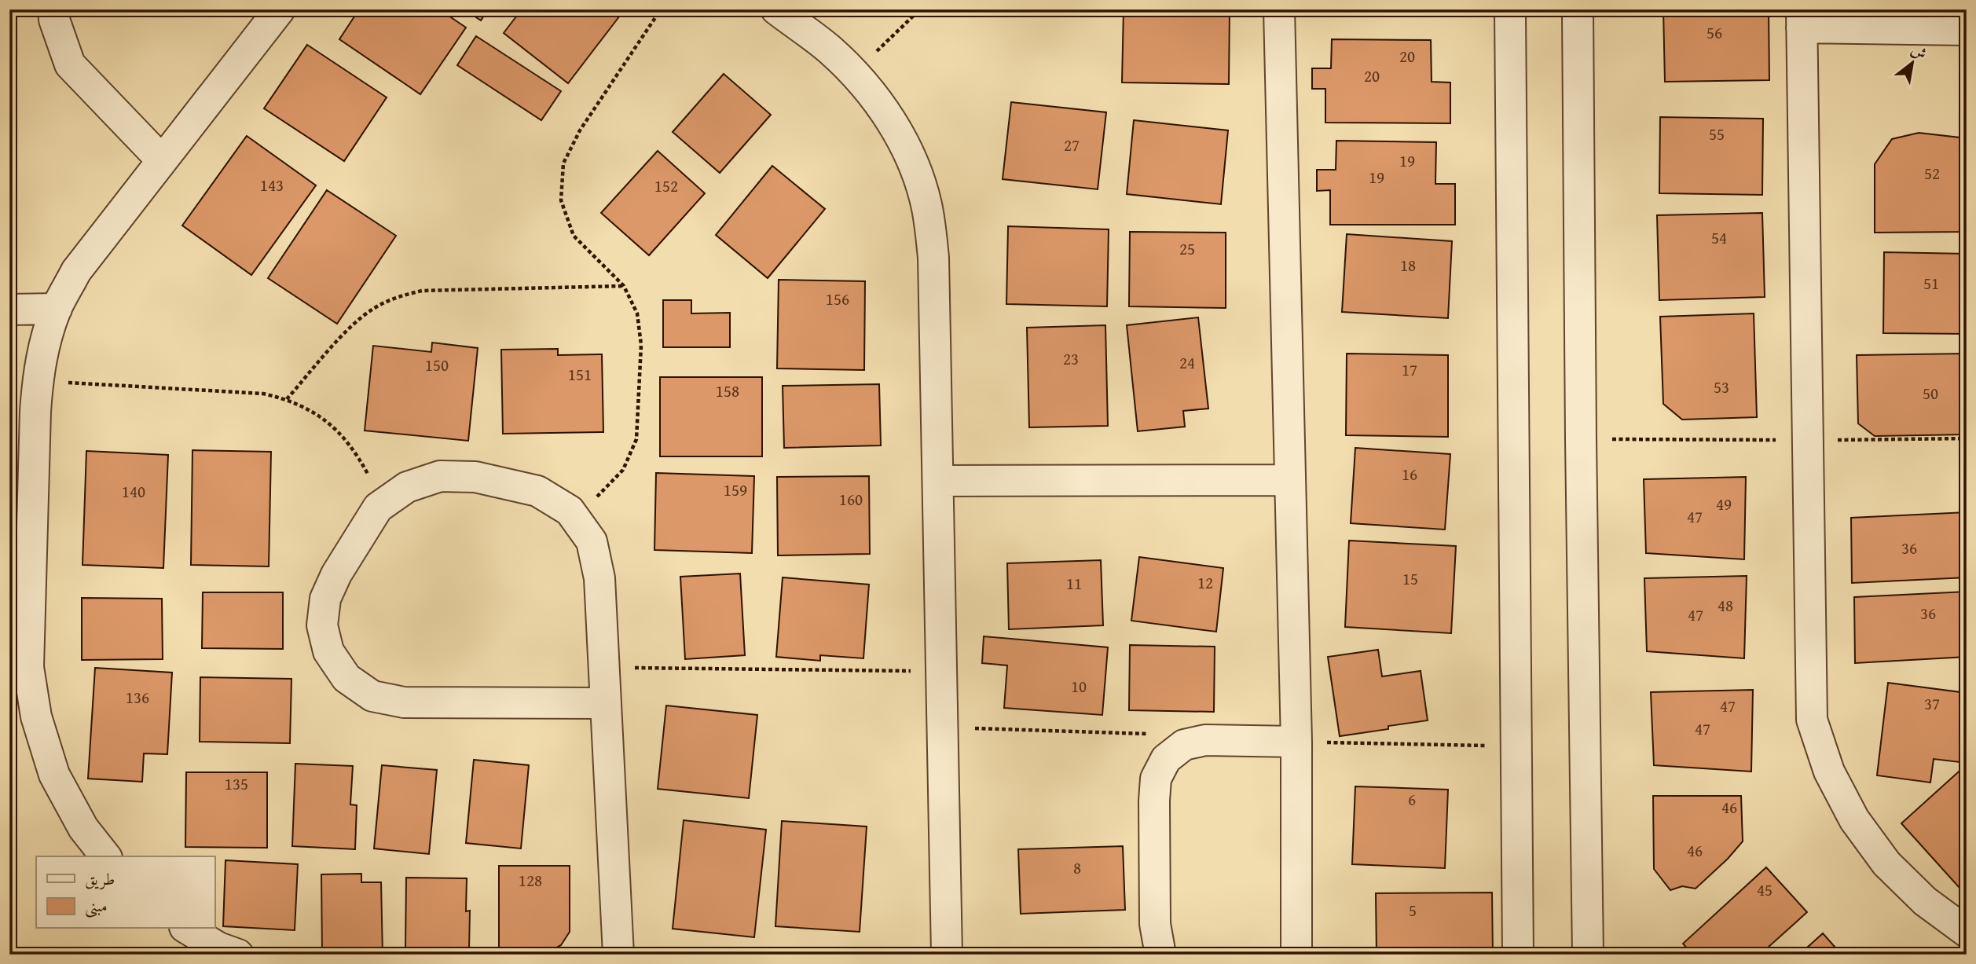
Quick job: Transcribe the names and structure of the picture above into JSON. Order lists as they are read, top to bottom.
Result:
{
  "house_numbers": [
    "56",
    "20",
    "20",
    "55",
    "27",
    "19",
    "52",
    "19",
    "143",
    "152",
    "54",
    "25",
    "18",
    "51",
    "156",
    "23",
    "24",
    "150",
    "17",
    "151",
    "53",
    "158",
    "50",
    "16",
    "159",
    "140",
    "160",
    "49",
    "47",
    "36",
    "15",
    "12",
    "11",
    "48",
    "36",
    "47",
    "10",
    "136",
    "37",
    "47",
    "47",
    "135",
    "6",
    "46",
    "46",
    "8",
    "128",
    "45",
    "5"
  ],
  "legend": ["طريق", "مبنى"],
  "north": "top right"
}
